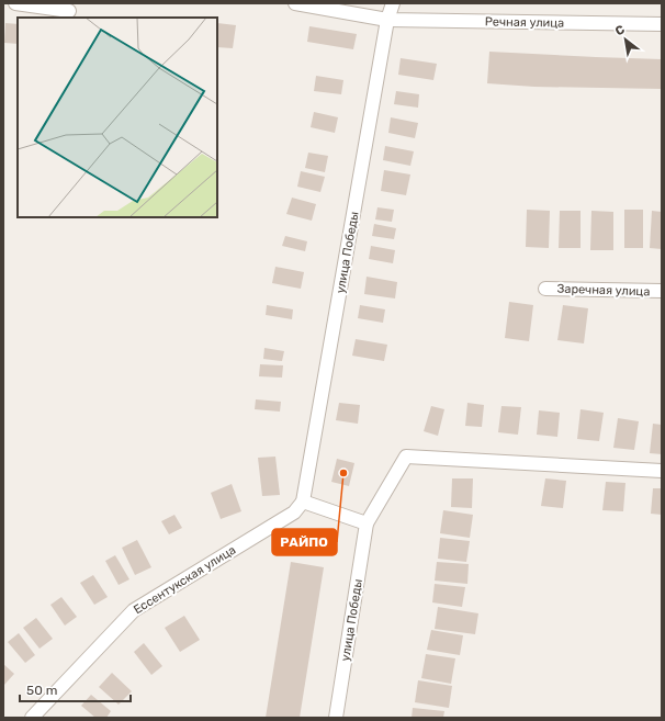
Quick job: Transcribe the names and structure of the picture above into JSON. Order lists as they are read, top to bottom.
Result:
{
  "streets": {
    "street": [
      "Речная улица",
      "улица Победы",
      "Заречная улица",
      "Ессентукская улица"
    ]
  },
  "crossings": [
    ["Речная улица", "улица Победы"],
    ["улица Победы", "Ессентукская улица"]
  ],
  "places": ["РАЙПО"],
  "scale_bar": "50 m",
  "north": "top left"
}
